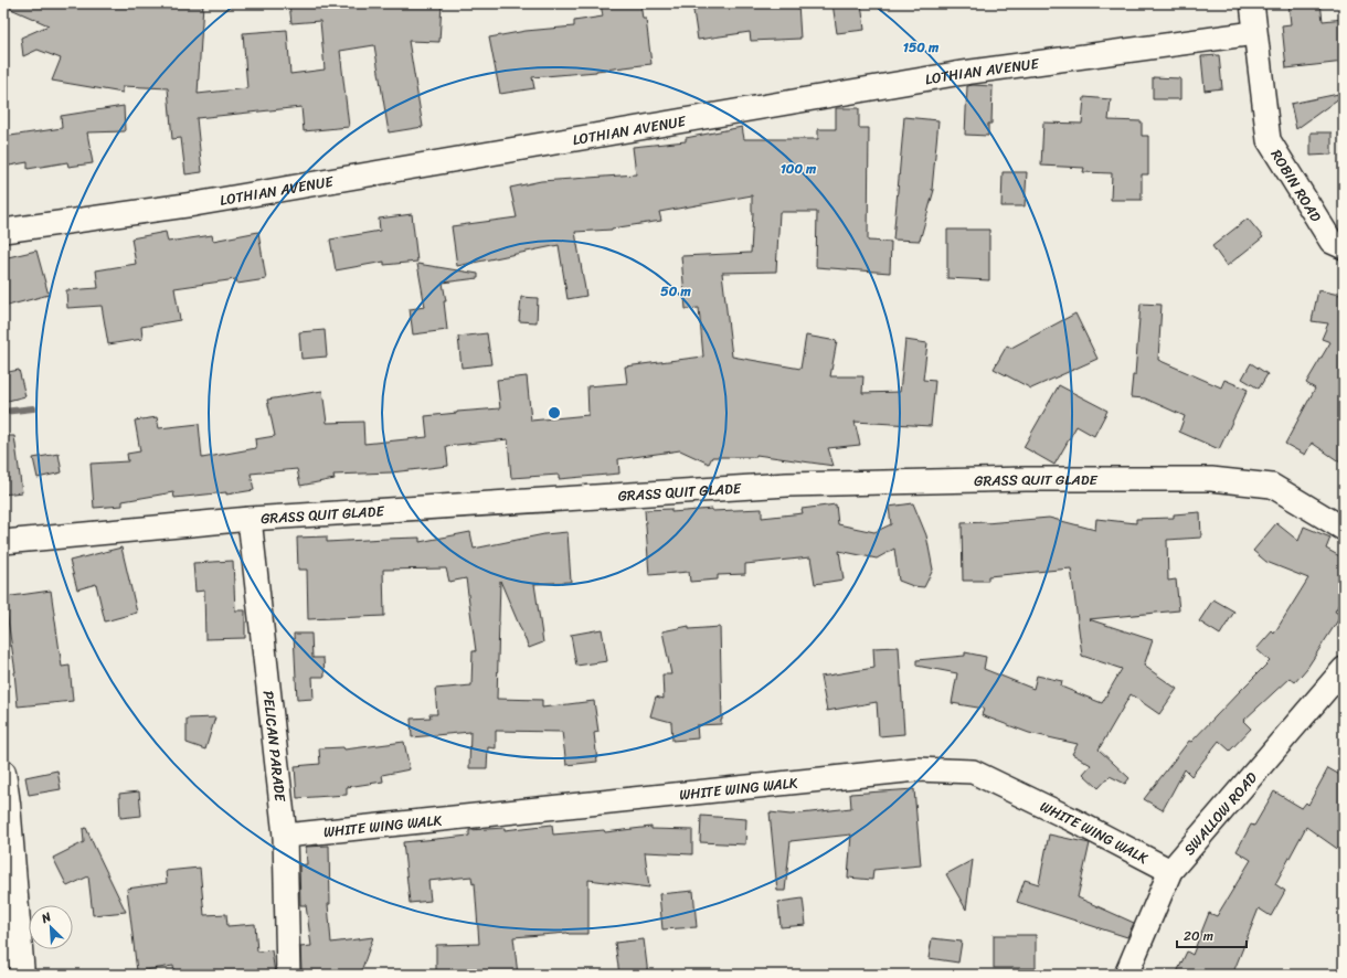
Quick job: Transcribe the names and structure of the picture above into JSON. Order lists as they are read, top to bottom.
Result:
{
  "streets": {
    "street": [
      "LOTHIAN AVENUE",
      "ROBIN ROAD",
      "GRASS QUIT GLADE",
      "PELICAN PARADE",
      "WHITE WING WALK",
      "SWALLOW ROAD"
    ]
  },
  "crossings": [
    ["LOTHIAN AVENUE", "ROBIN ROAD"],
    ["GRASS QUIT GLADE", "PELICAN PARADE"],
    ["PELICAN PARADE", "WHITE WING WALK"],
    ["WHITE WING WALK", "SWALLOW ROAD"]
  ],
  "scale_bar": "20 m",
  "north": "top left",
  "rings": ["150 m", "100 m", "50 m"]
}
